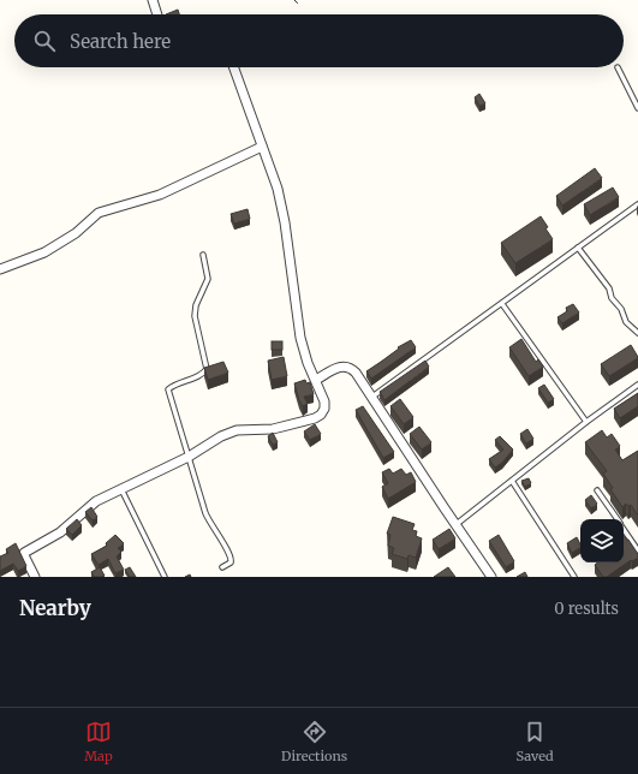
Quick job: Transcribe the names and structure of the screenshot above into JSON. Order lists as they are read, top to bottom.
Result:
{
  "page": {
    "search": "Search here",
    "heading": ["Nearby", "0 results"],
    "nav": ["Map", "Directions", "Saved"]
  }
}
